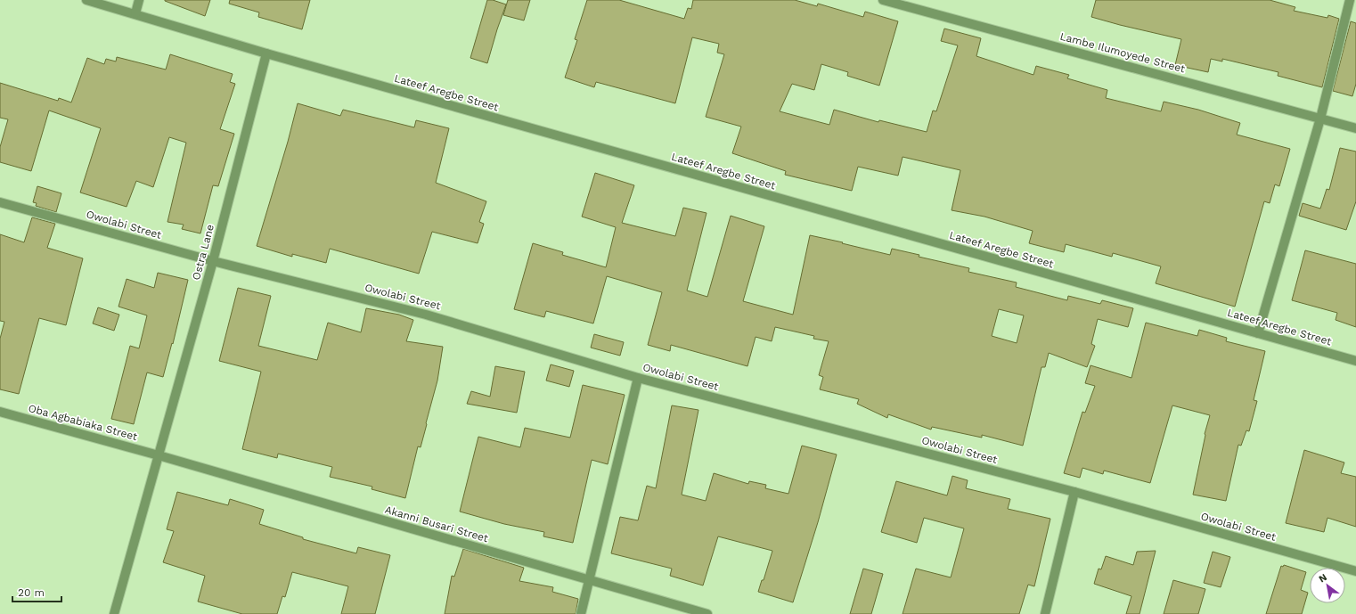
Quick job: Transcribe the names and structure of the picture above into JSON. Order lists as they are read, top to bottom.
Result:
{
  "streets": {
    "street": [
      "Lambe Ilumoyede Street",
      "Lateef Aregbe Street",
      "Owolabi Street",
      "Ostra Lane",
      "Oba Agbabiaka Street",
      "Akanni Busari Street"
    ]
  },
  "crossings": [
    ["Lateef Aregbe Street", "Ostra Lane"],
    ["Owolabi Street", "Ostra Lane"],
    ["Ostra Lane", "Oba Agbabiaka Street"],
    ["Ostra Lane", "Akanni Busari Street"],
    ["Oba Agbabiaka Street", "Akanni Busari Street"]
  ],
  "scale_bar": "20 m",
  "north": "top left"
}
